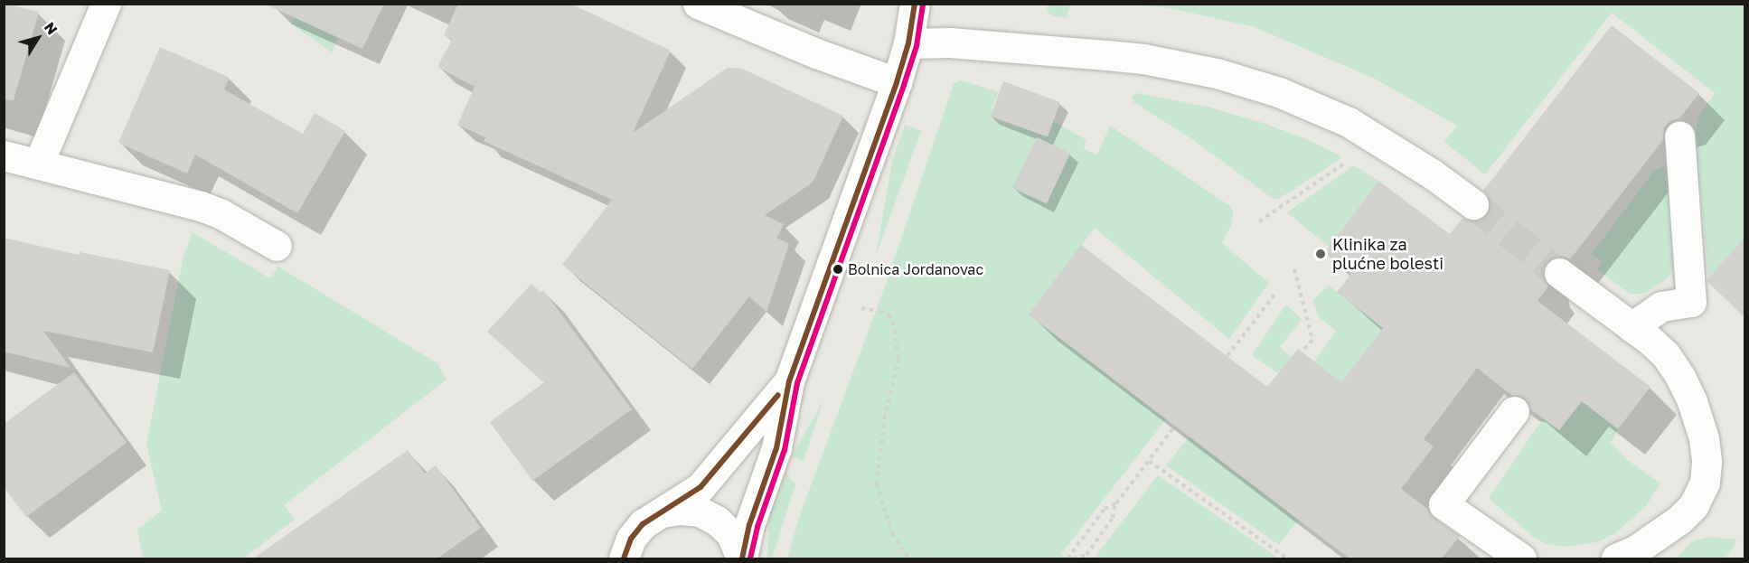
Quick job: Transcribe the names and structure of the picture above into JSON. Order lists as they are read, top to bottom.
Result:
{
  "places": ["Klinika za plućne bolesti", "Bolnica Jordanovac"],
  "north": "top right"
}
